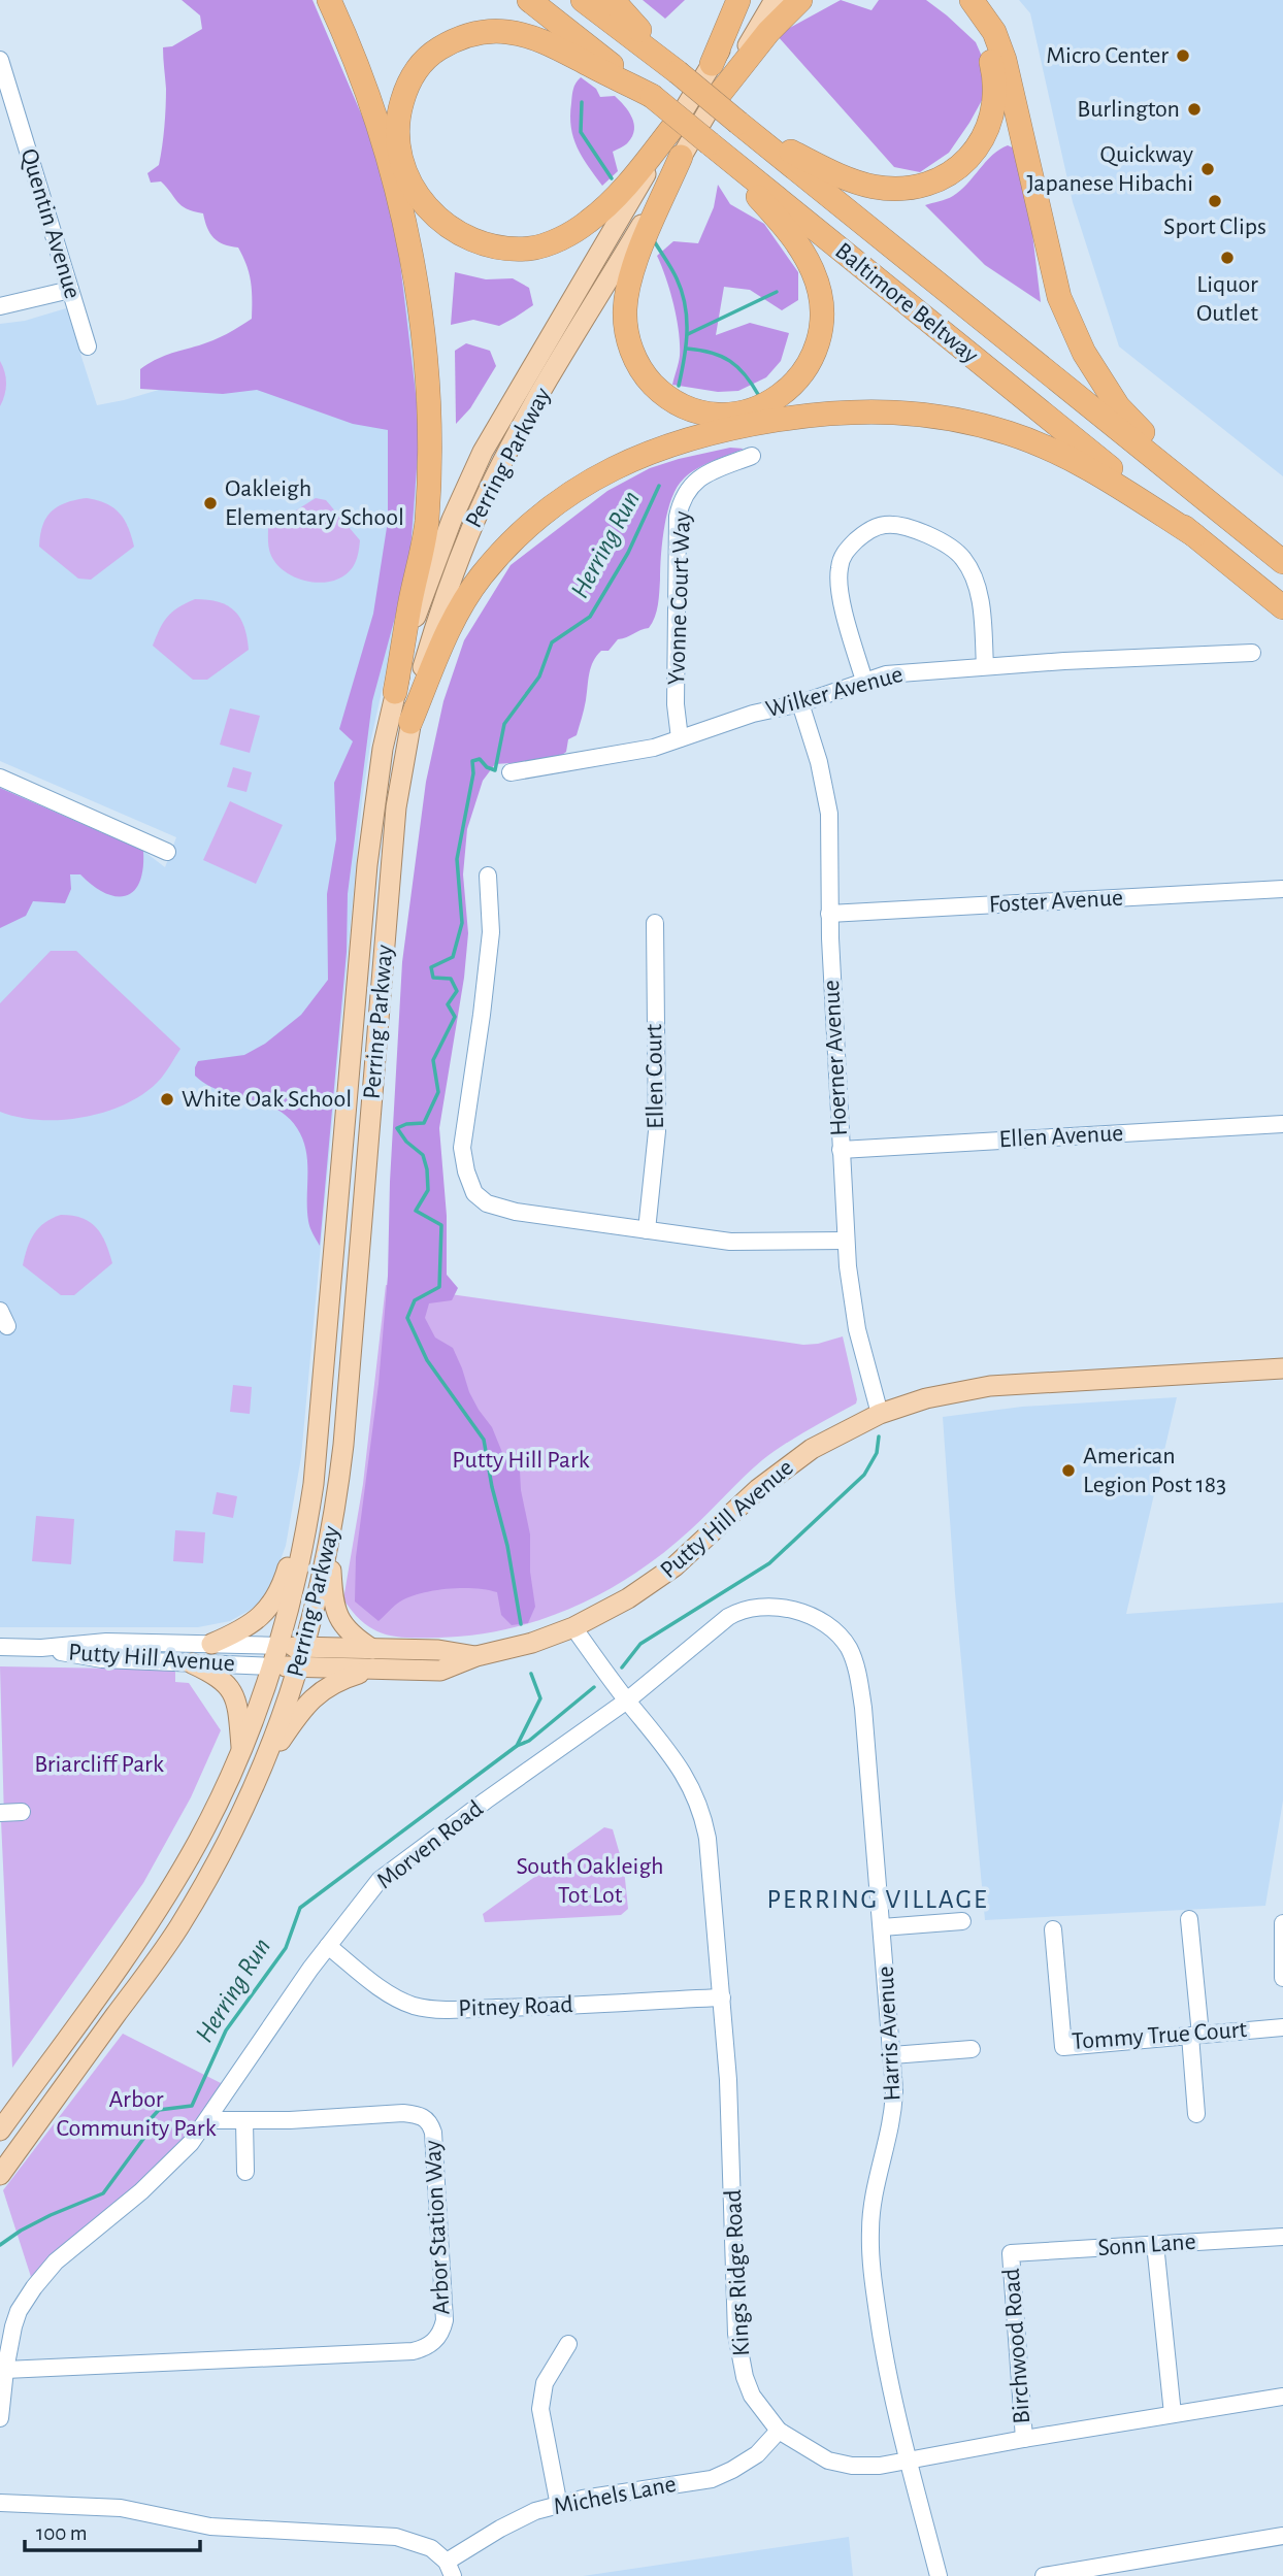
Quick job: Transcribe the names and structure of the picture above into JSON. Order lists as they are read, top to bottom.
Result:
{
  "streets": {
    "highway": ["Baltimore Beltway"],
    "main road": ["Perring Parkway", "Putty Hill Avenue"],
    "street": [
      "Quentin Avenue",
      "Yvonne Court Way",
      "Wilker Avenue",
      "Foster Avenue",
      "Hoerner Avenue",
      "Ellen Court",
      "Ellen Avenue",
      "Morven Road",
      "Pitney Road",
      "Harris Avenue",
      "Tommy True Court",
      "Arbor Station Way",
      "Sonn Lane",
      "Kings Ridge Road",
      "Birchwood Road",
      "Michels Lane"
    ]
  },
  "crossings": [
    ["Perring Parkway", "Putty Hill Avenue"],
    ["Yvonne Court Way", "Wilker Avenue"],
    ["Wilker Avenue", "Hoerner Avenue"],
    ["Foster Avenue", "Hoerner Avenue"],
    ["Hoerner Avenue", "Ellen Avenue"],
    ["Hoerner Avenue", "Putty Hill Avenue"],
    ["Putty Hill Avenue", "Kings Ridge Road"],
    ["Morven Road", "Pitney Road"],
    ["Morven Road", "Harris Avenue"],
    ["Morven Road", "Arbor Station Way"],
    ["Morven Road", "Kings Ridge Road"],
    ["Pitney Road", "Kings Ridge Road"],
    ["Harris Avenue", "Kings Ridge Road"],
    ["Sonn Lane", "Birchwood Road"],
    ["Kings Ridge Road", "Birchwood Road"],
    ["Kings Ridge Road", "Michels Lane"]
  ],
  "districts": ["PERRING VILLAGE"],
  "water": ["Herring Run"],
  "parks": [
    "Putty Hill Park",
    "Briarcliff Park",
    "South Oakleigh Tot Lot",
    "Arbor Community Park"
  ],
  "places": [
    "Micro Center",
    "Burlington",
    "Quickway Japanese Hibachi",
    "Sport Clips",
    "Liquor Outlet",
    "Oakleigh Elementary School",
    "White Oak School",
    "American Legion Post 183"
  ],
  "scale_bar": "100 m"
}
